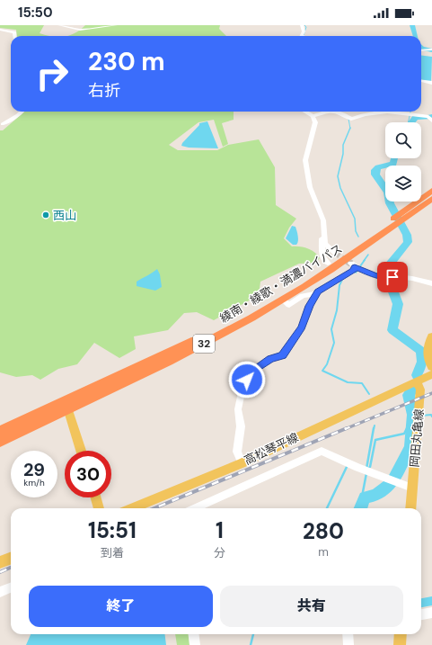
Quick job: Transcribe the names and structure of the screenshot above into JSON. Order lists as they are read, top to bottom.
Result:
{
  "streets": {
    "highway": ["綾南・綾歌・満濃バイパス", "32"],
    "main road": ["岡田丸亀線", "高松琴平線"]
  },
  "crossings": [
    ["岡田丸亀線", "高松琴平線"]
  ],
  "places": ["西山"],
  "page": {
    "status": "15:50",
    "turn": ["230 m", "右折"],
    "speed": "29 km/h",
    "limit": "30",
    "eta": [
      "15:51",
      "到着",
      "1",
      "分",
      "280",
      "m"
    ],
    "buttons": ["終了", "共有"]
  }
}
